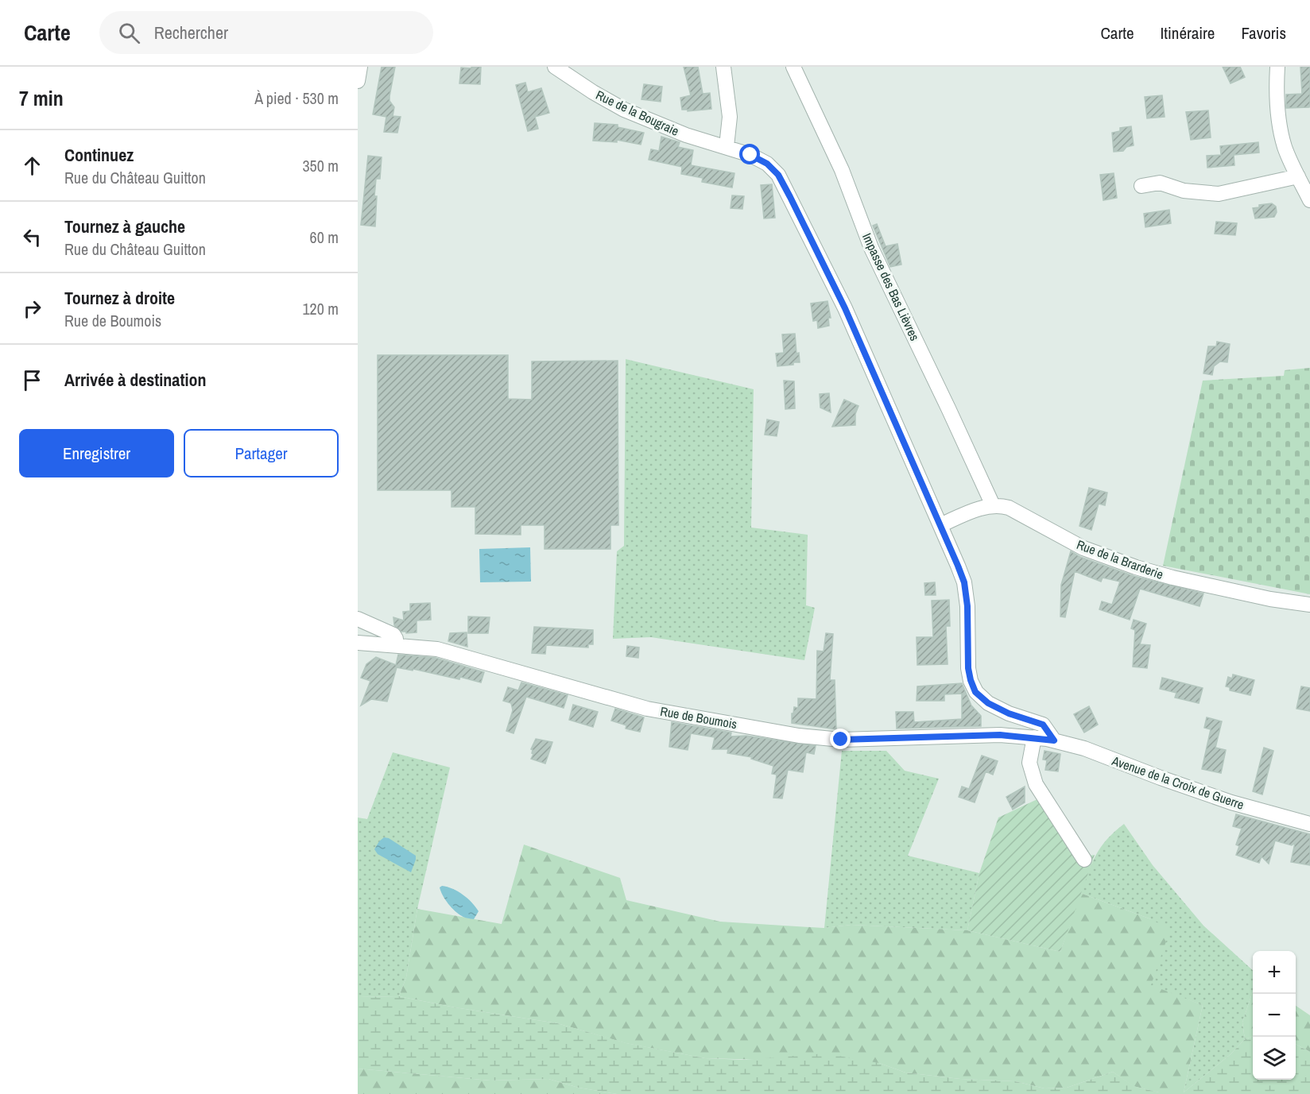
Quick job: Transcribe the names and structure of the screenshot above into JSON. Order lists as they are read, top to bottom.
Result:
{
  "streets": {
    "street": [
      "Rue de la Bougraie",
      "Impasse des Bas Lièvres",
      "Rue de la Brarderie",
      "Rue de Boumois",
      "Avenue de la Croix de Guerre"
    ]
  },
  "crossings": [
    ["Rue de la Bougraie", "Rue de Boumois"],
    ["Rue de la Bougraie", "Avenue de la Croix de Guerre"],
    ["Impasse des Bas Lièvres", "Rue de la Brarderie"],
    ["Rue de Boumois", "Avenue de la Croix de Guerre"]
  ],
  "page": {
    "header": "Carte",
    "search": "Rechercher",
    "nav": ["Carte", "Itinéraire", "Favoris"],
    "heading": ["7 min", "À pied · 530 m"],
    "list": [
      ["Continuez", "Rue du Château Guitton", "350 m"],
      ["Tournez à gauche", "Rue du Château Guitton", "60 m"],
      ["Tournez à droite", "Rue de Boumois", "120 m"],
      "Arrivée à destination"
    ],
    "buttons": ["Enregistrer", "Partager"],
    "map_buttons": ["+", "−"]
  }
}
